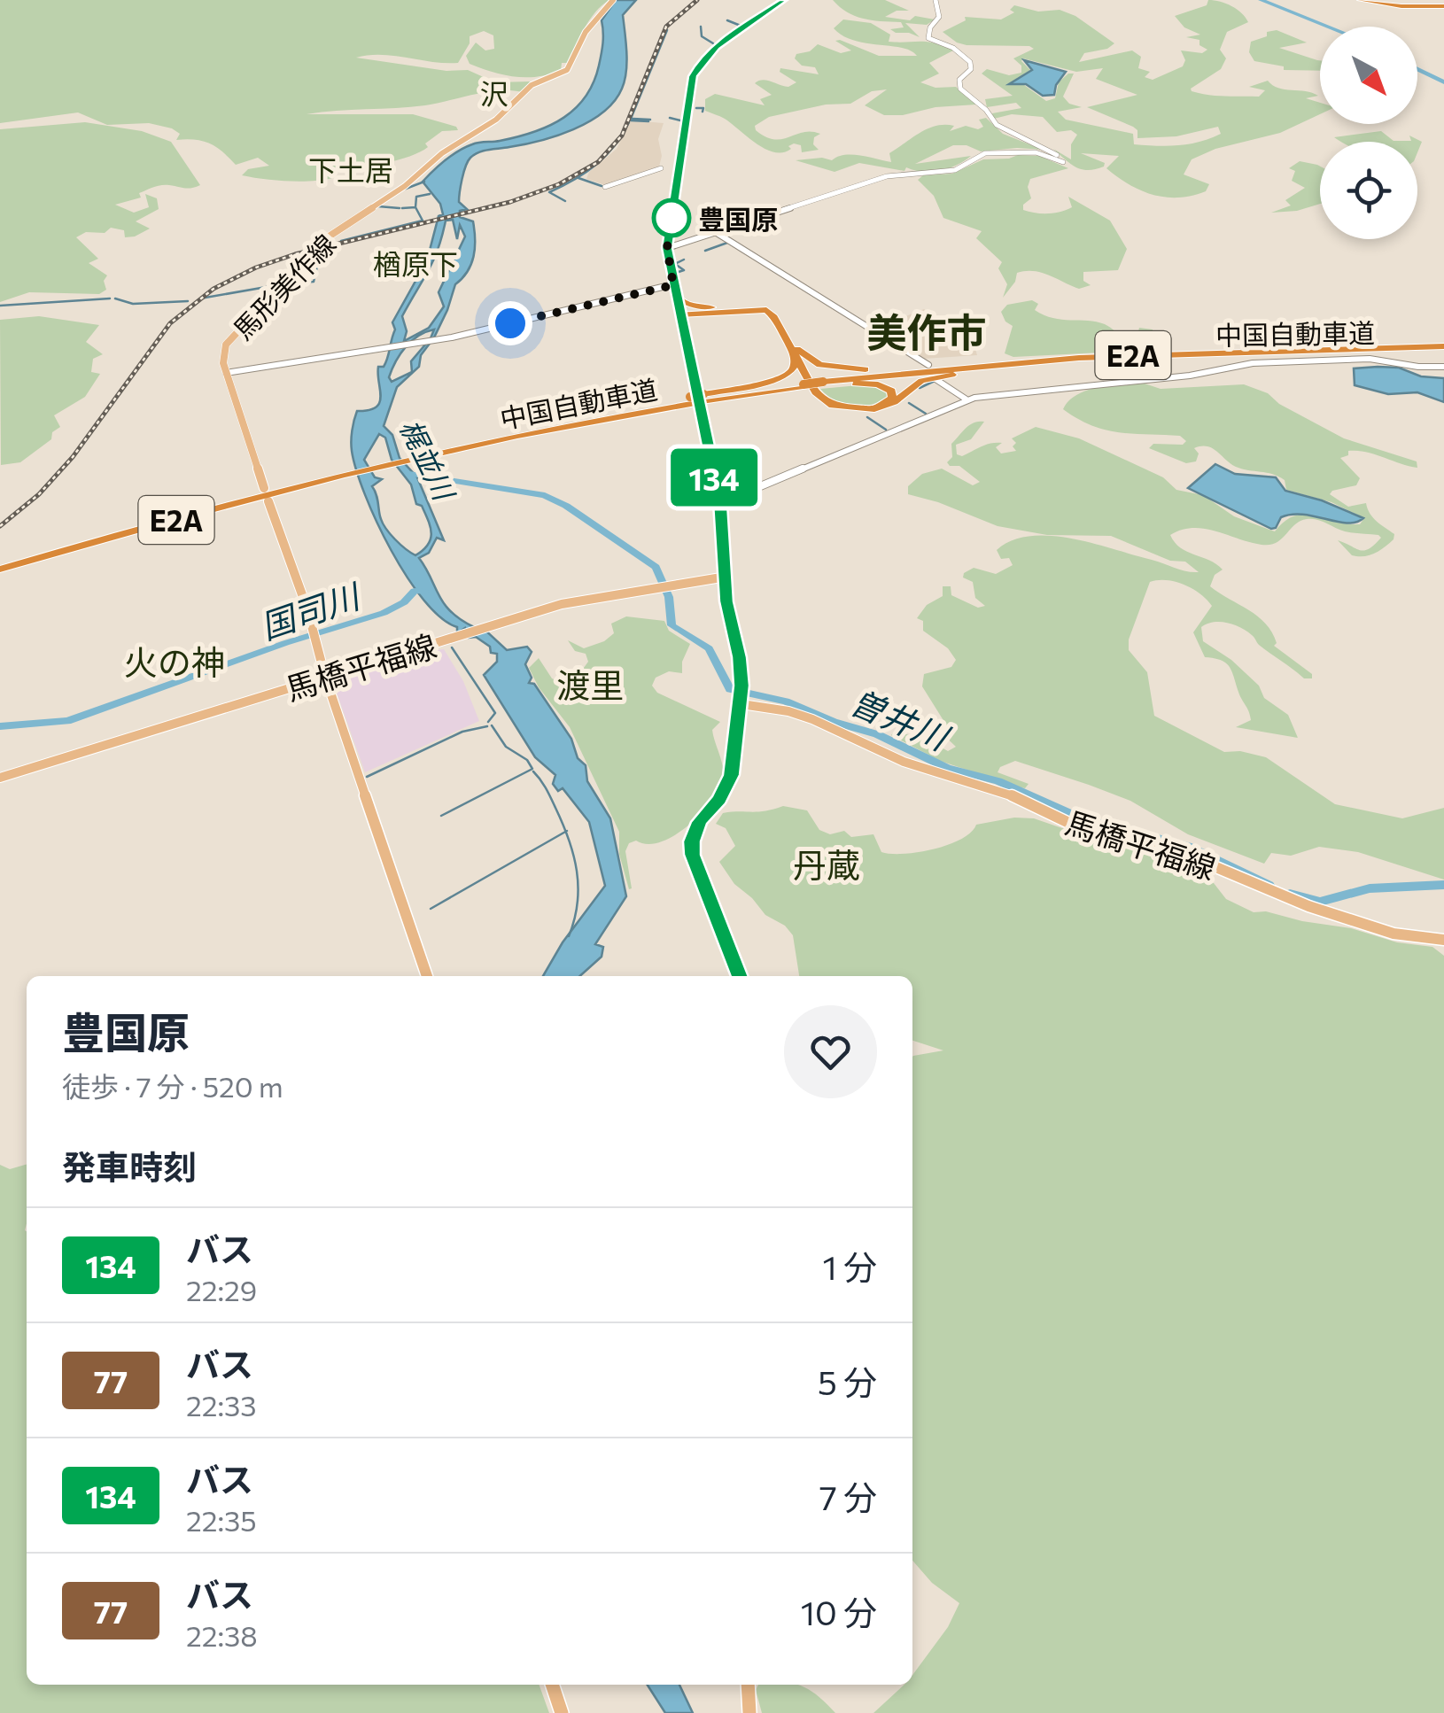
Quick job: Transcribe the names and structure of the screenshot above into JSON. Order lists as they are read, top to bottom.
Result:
{
  "streets": {
    "highway": ["中国自動車道", "E2A"],
    "main road": ["馬形美作線", "馬橋平福線"]
  },
  "districts": [
    "沢",
    "下土居",
    "楢原下",
    "美作市",
    "火の神",
    "渡里",
    "丹蔵"
  ],
  "water": ["梶並川", "国司川", "曽井川"],
  "places": ["豊国原"],
  "lines": ["bus line 134"],
  "north": "bottom right",
  "page": {
    "on_map": "134",
    "heading": [
      ["豊国原", "徒歩 · 7 分 · 520 m"],
      "発車時刻"
    ],
    "list": [
      {
        "mark": "134",
        "name": "バス",
        "note": "22:29",
        "value": "1 分"
      },
      {
        "mark": "77",
        "name": "バス",
        "note": "22:33",
        "value": "5 分"
      },
      {
        "mark": "134",
        "name": "バス",
        "note": "22:35",
        "value": "7 分"
      },
      {
        "mark": "77",
        "name": "バス",
        "note": "22:38",
        "value": "10 分"
      }
    ]
  }
}
